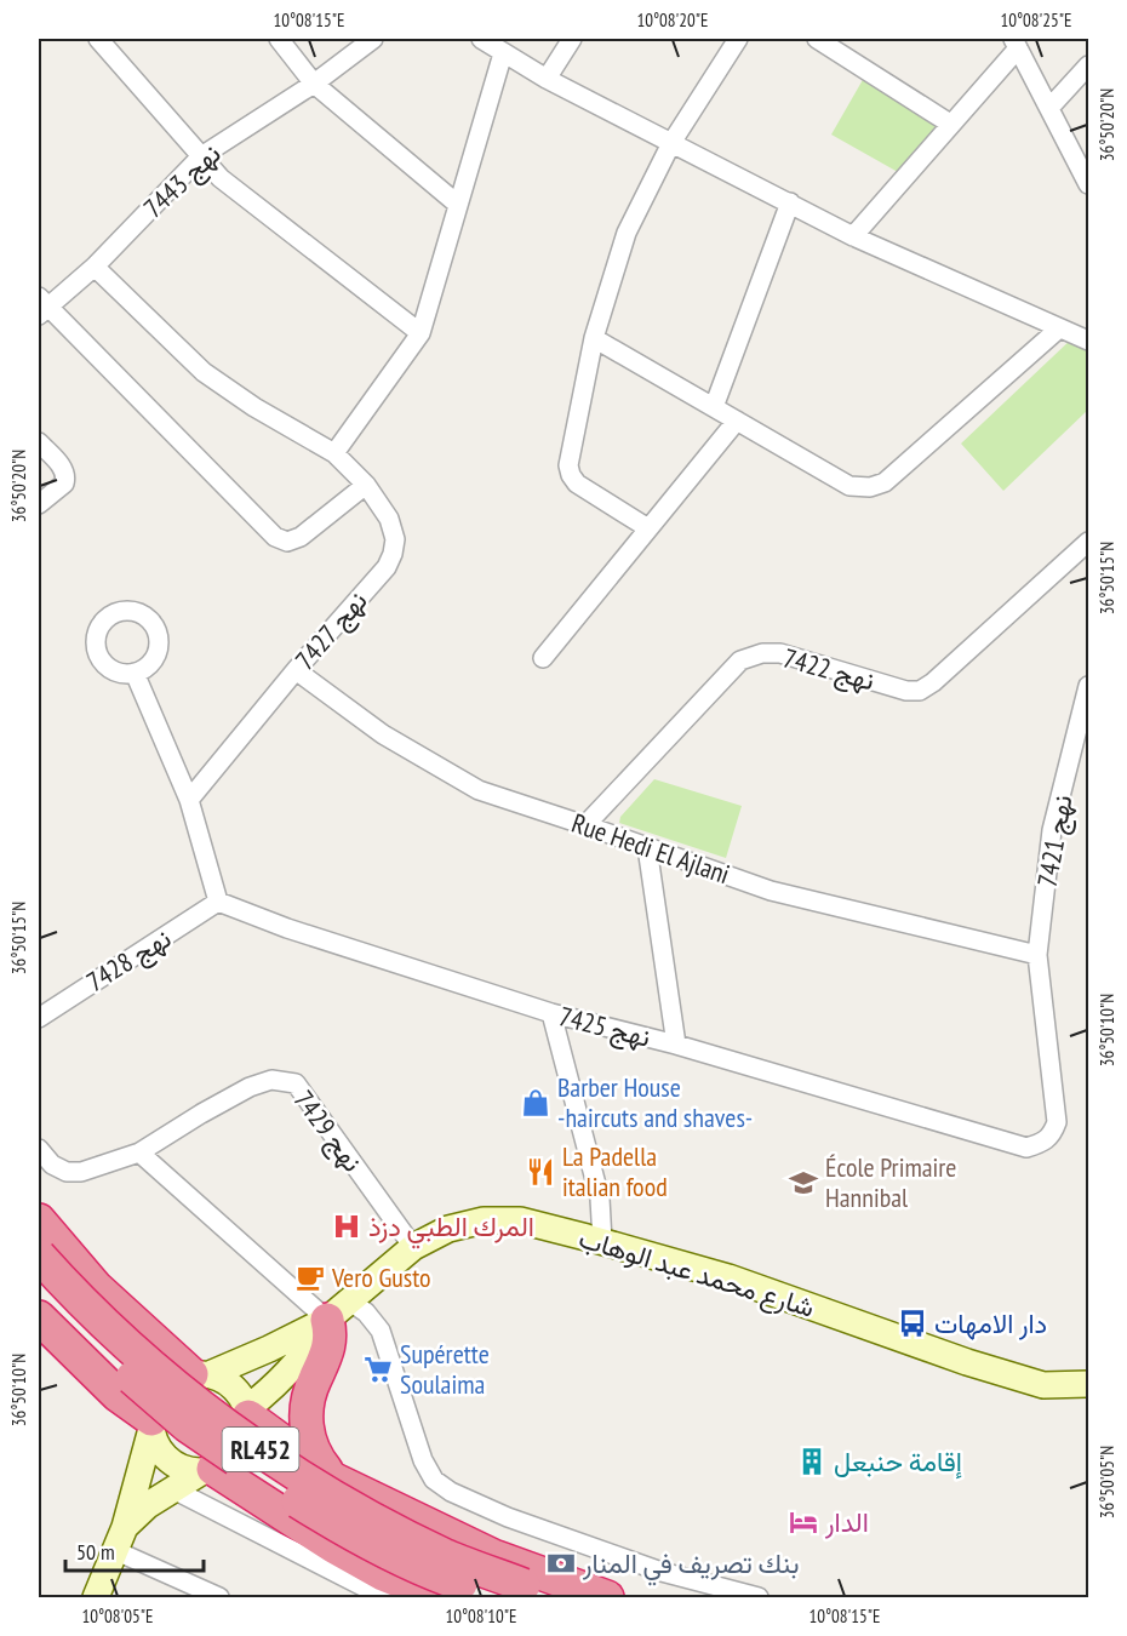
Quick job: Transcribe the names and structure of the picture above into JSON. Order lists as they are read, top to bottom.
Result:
{
  "streets": {
    "highway": ["RL452"],
    "street": [
      "نهج 7443",
      "نهج 7427",
      "نهج 7422",
      "نهج 7421",
      "Rue Hedi El Ajlani",
      "نهج 7428",
      "نهج 7425",
      "نهج 7429",
      "شارع محمد عبد الوهاب"
    ]
  },
  "crossings": [
    ["نهج 7443", "نهج 7427"],
    ["نهج 7427", "Rue Hedi El Ajlani"],
    ["نهج 7422", "Rue Hedi El Ajlani"],
    ["نهج 7421", "Rue Hedi El Ajlani"],
    ["نهج 7421", "نهج 7425"],
    ["Rue Hedi El Ajlani", "نهج 7425"],
    ["نهج 7428", "نهج 7425"],
    ["نهج 7429", "شارع محمد عبد الوهاب"]
  ],
  "places": {
    "shop": ["Barber House -haircuts and shaves-"],
    "restaurant": ["La Padella italian food"],
    "school or university": ["École Primaire Hannibal"],
    "hospital": ["المرك الطبي دزذ"],
    "cafe": ["Vero Gusto"],
    "bus stop": ["دار الامهات"],
    "supermarket": ["Supérette Soulaima"],
    "building": ["إقامة حنبعل"],
    "hotel": ["الدار"],
    "bank": ["بنك تصريف في المنار"]
  },
  "scale_bar": "50 m",
  "coordinates": [
    "10°08'15\"E",
    "10°08'20\"E",
    "10°08'25\"E",
    "36°50'20\"N",
    "36°50'15\"N",
    "36°50'10\"N",
    "36°50'05\"N",
    "10°08'05\"E",
    "10°08'10\"E"
  ]
}
